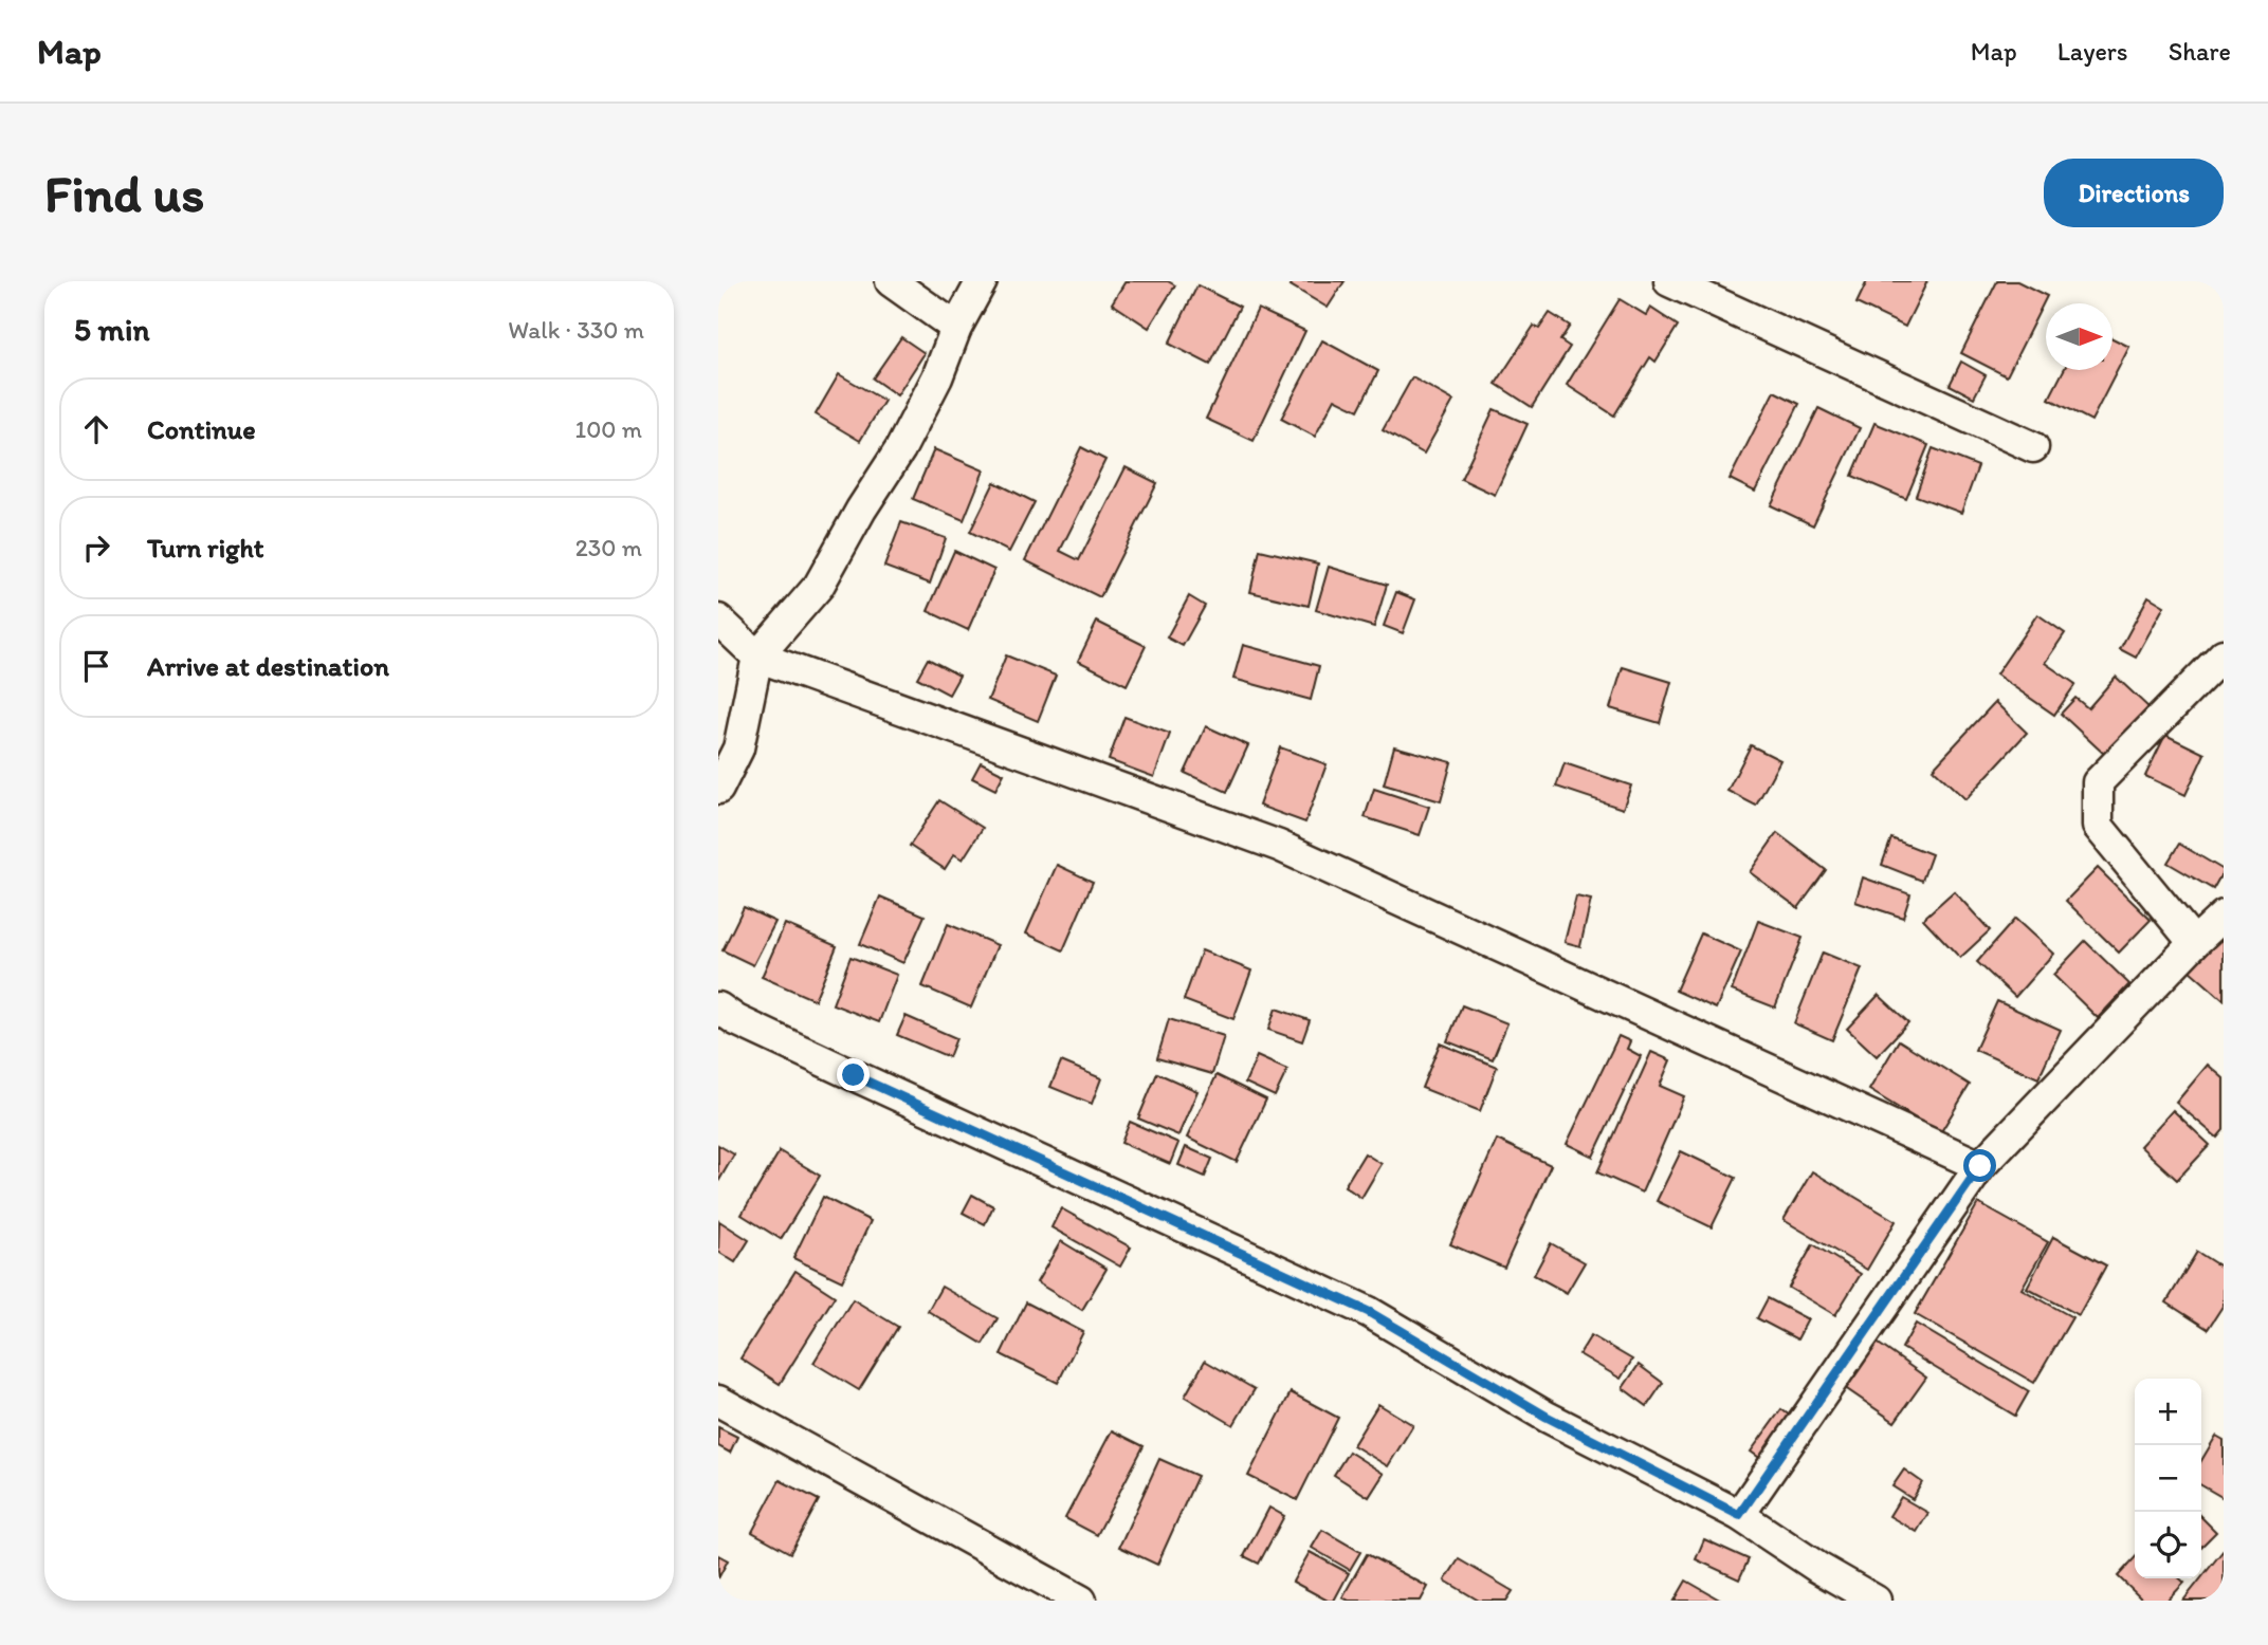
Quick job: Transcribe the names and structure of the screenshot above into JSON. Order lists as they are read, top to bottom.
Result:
{
  "north": "right",
  "page": {
    "header": "Map",
    "nav": ["Map", "Layers", "Share"],
    "buttons": "Directions",
    "title": "Find us",
    "heading": ["5 min", "Walk · 330 m"],
    "list": [
      ["Continue", "100 m"],
      ["Turn right", "230 m"],
      "Arrive at destination"
    ],
    "map_buttons": ["+", "−"]
  }
}
